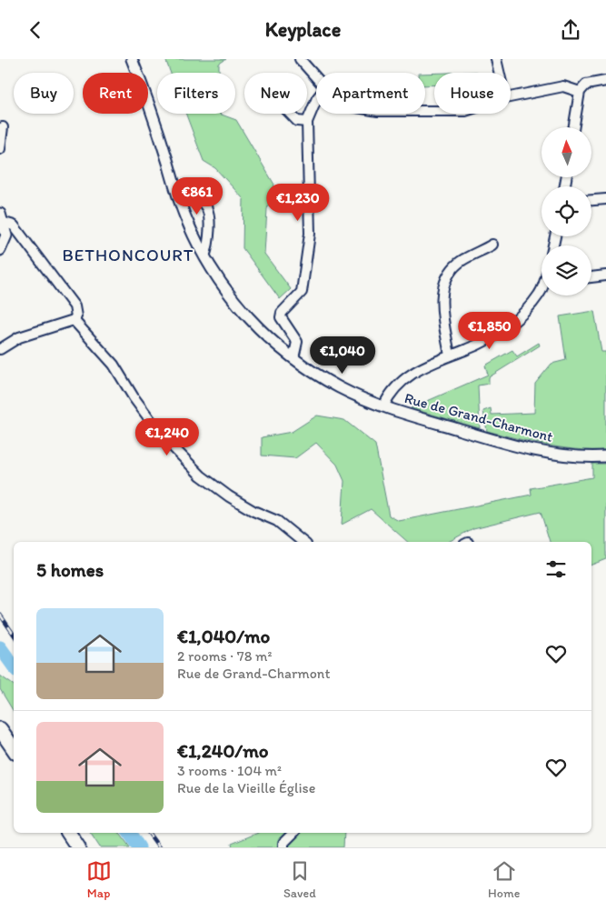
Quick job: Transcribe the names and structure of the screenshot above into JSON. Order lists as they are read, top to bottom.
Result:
{
  "streets": {
    "street": ["Rue de Grand-Charmont"]
  },
  "districts": ["BETHONCOURT"],
  "north": "top",
  "page": {
    "header": "Keyplace",
    "chip": [
      "Buy",
      "Rent",
      "Filters",
      "New",
      "Apartment",
      "House"
    ],
    "price": [
      "€861",
      "€1,230",
      "€1,850",
      "€1,040",
      "€1,240"
    ],
    "heading": "5 homes",
    "list": [
      {
        "name": "€1,040/mo",
        "note": "2 rooms · 78 m² · Rue de Grand-Charmont"
      },
      {
        "name": "€1,240/mo",
        "note": "3 rooms · 104 m² · Rue de la Vieille Église"
      }
    ],
    "tabs": ["Map", "Saved", "Home"]
  }
}
